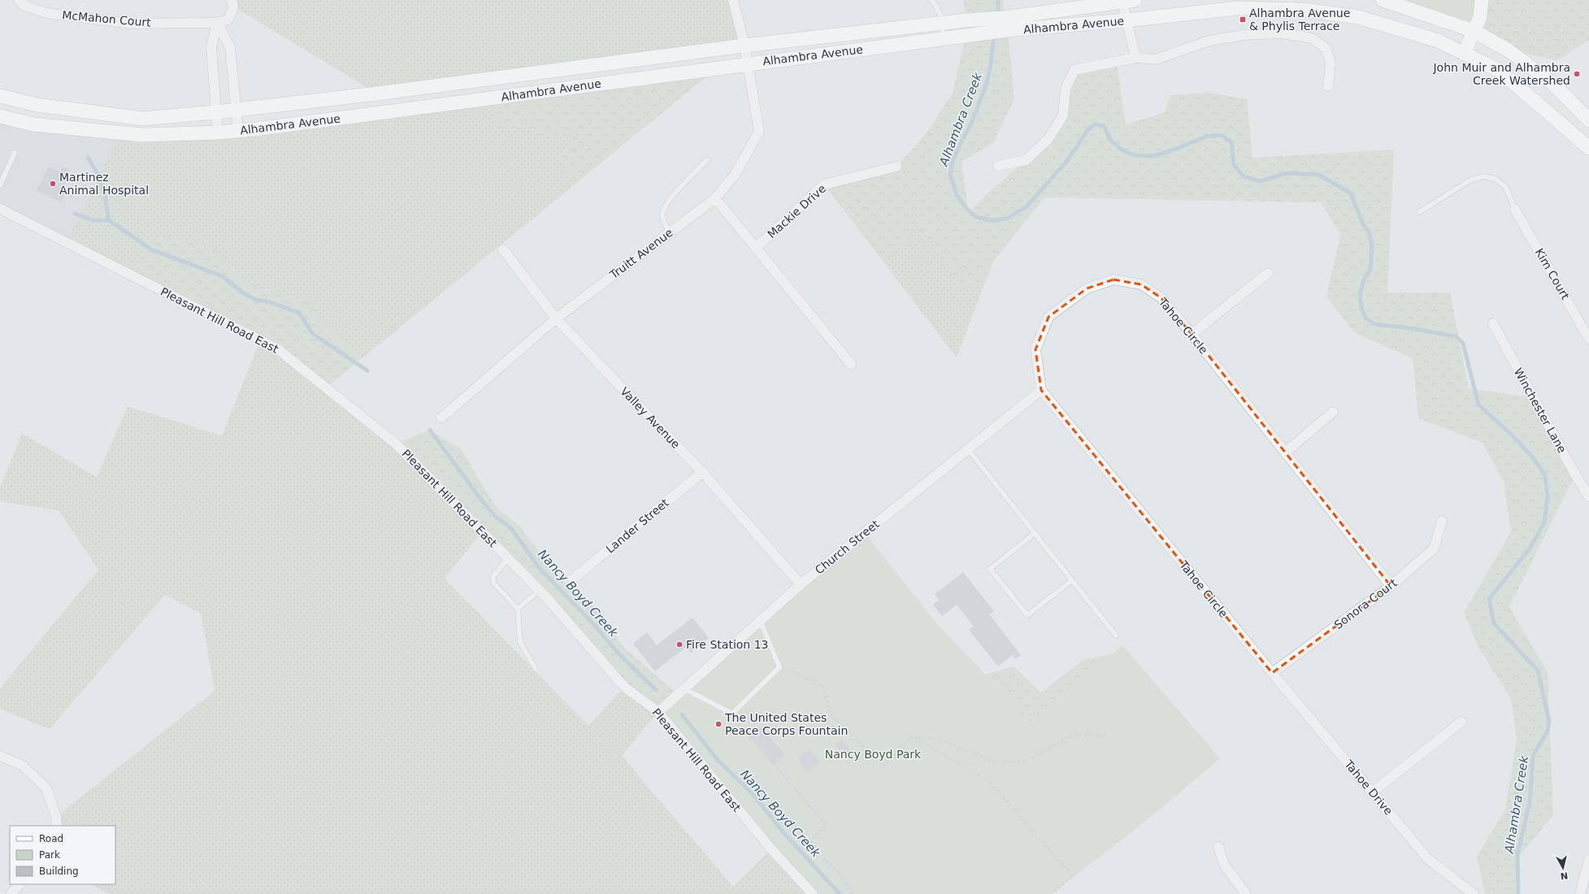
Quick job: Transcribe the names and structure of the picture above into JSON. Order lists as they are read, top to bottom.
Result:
{
  "streets": {
    "main road": ["Alhambra Avenue"],
    "street": [
      "McMahon Court",
      "Mackie Drive",
      "Truitt Avenue",
      "Kim Court",
      "Pleasant Hill Road East",
      "Tahoe Circle",
      "Winchester Lane",
      "Valley Avenue",
      "Lander Street",
      "Church Street",
      "Sonora Court",
      "Tahoe Drive"
    ]
  },
  "crossings": [
    ["Alhambra Avenue", "Truitt Avenue"],
    ["Truitt Avenue", "Valley Avenue"],
    ["Pleasant Hill Road East", "Church Street"],
    ["Tahoe Circle", "Church Street"],
    ["Tahoe Circle", "Sonora Court"],
    ["Tahoe Circle", "Tahoe Drive"],
    ["Valley Avenue", "Lander Street"],
    ["Valley Avenue", "Church Street"],
    ["Sonora Court", "Tahoe Drive"]
  ],
  "water": ["Alhambra Creek", "Nancy Boyd Creek"],
  "parks": ["Nancy Boyd Park"],
  "places": {
    "transit": ["Alhambra Avenue & Phylis Terrace"],
    "other": [
      "John Muir and Alhambra Creek Watershed",
      "Martinez Animal Hospital",
      "Fire Station 13",
      "The United States Peace Corps Fountain"
    ]
  },
  "legend": ["Road", "Park", "Building"],
  "north": "bottom"
}
